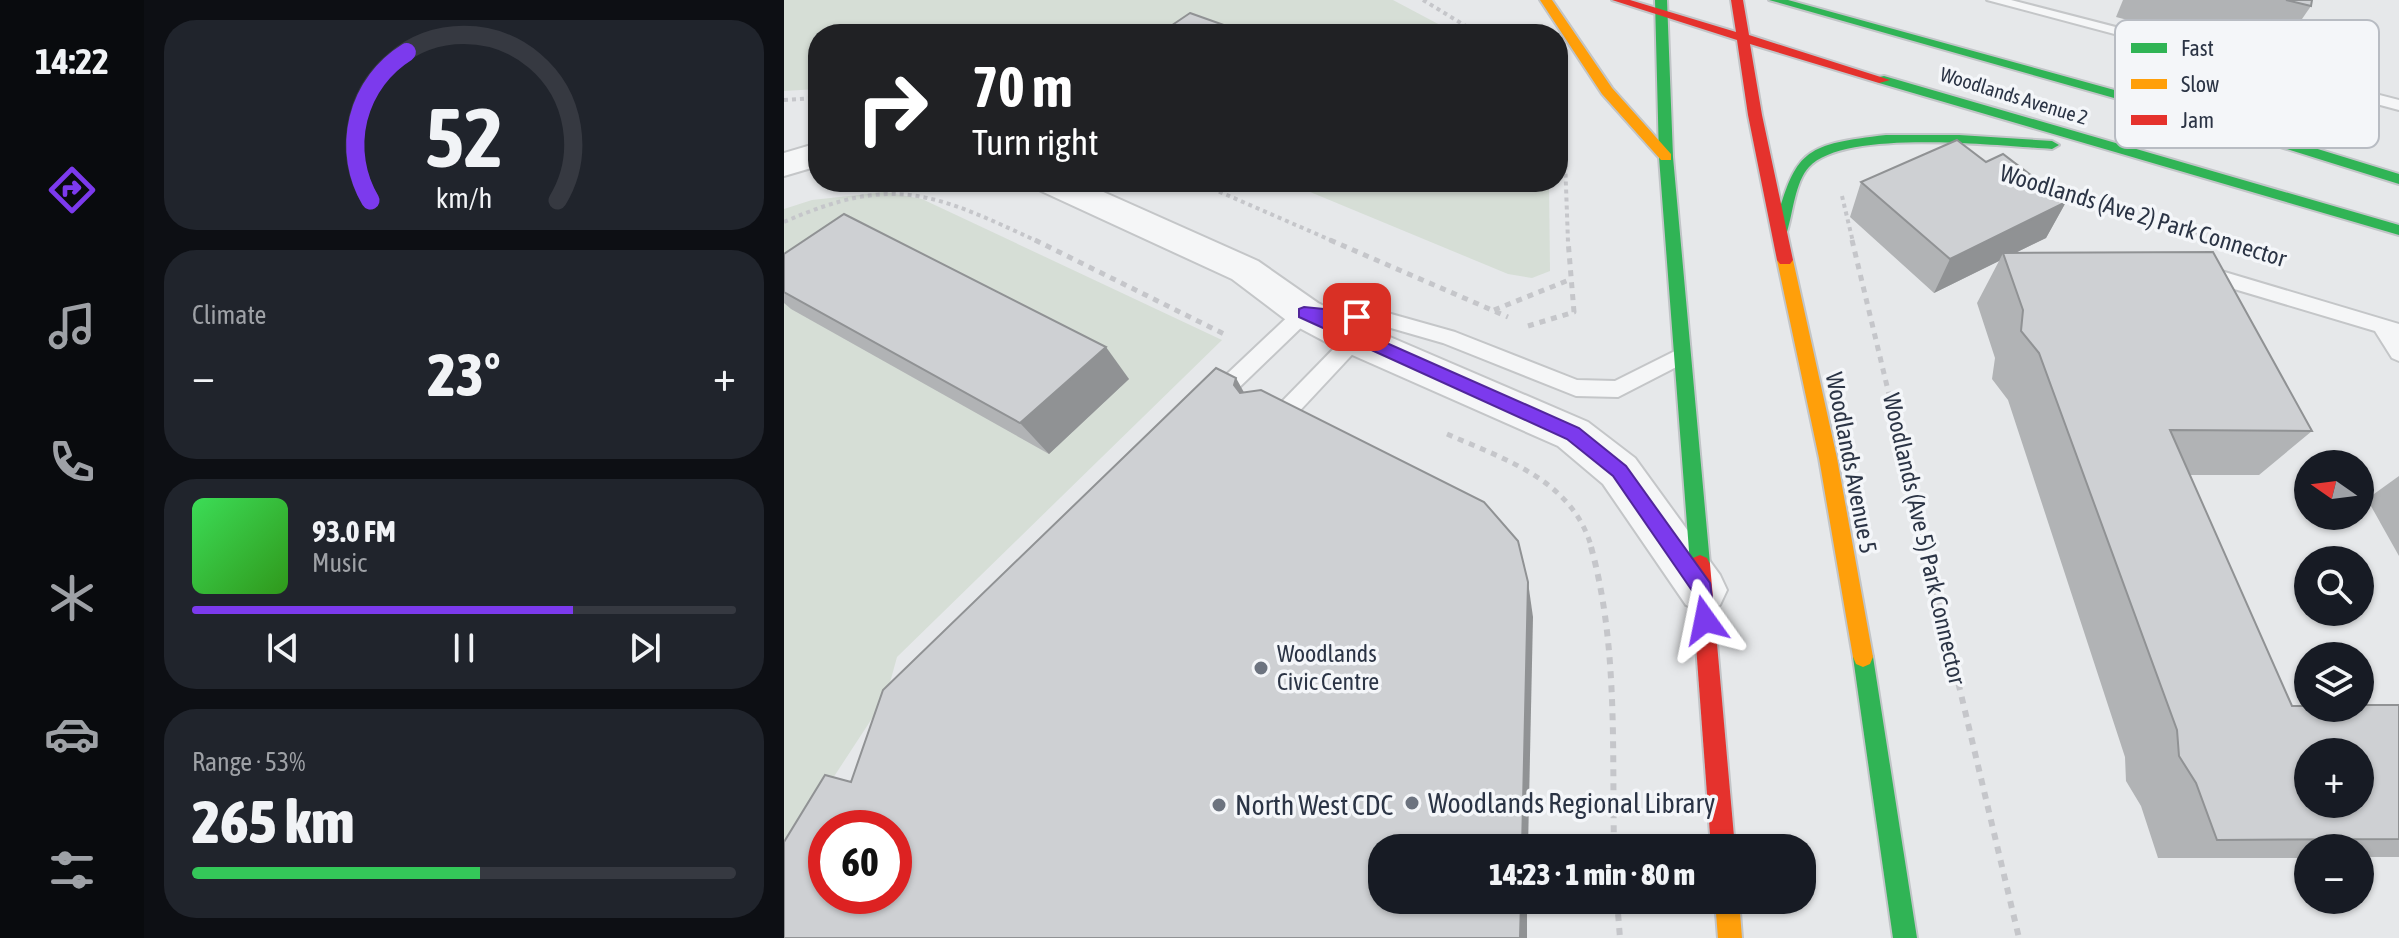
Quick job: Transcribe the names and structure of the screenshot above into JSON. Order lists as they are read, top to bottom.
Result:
{
  "streets": {
    "main road": ["Woodlands Avenue 2", "Woodlands Avenue 5"],
    "path": ["Woodlands (Ave 2) Park Connector", "Woodlands (Ave 5) Park Connector"]
  },
  "crossings": [
    ["Woodlands Avenue 2", "Woodlands Avenue 5"]
  ],
  "places": ["Woodlands Civic Centre", "Woodlands Regional Library", "North West CDC"],
  "legend": ["Fast", "Slow", "Jam"],
  "north": "left",
  "page": {
    "tabs": "14:22",
    "turn": ["70 m", "Turn right"],
    "tile": [
      "Climate",
      ["Range · 53%", "265 km"]
    ],
    "heat": ["−", "23°", "+"],
    "map_buttons": ["+", "−"],
    "song": ["93.0 FM", "Music"],
    "limit": "60",
    "trip": "14:23 · 1 min · 80 m",
    "gauge": ["52", "km/h"]
  }
}
